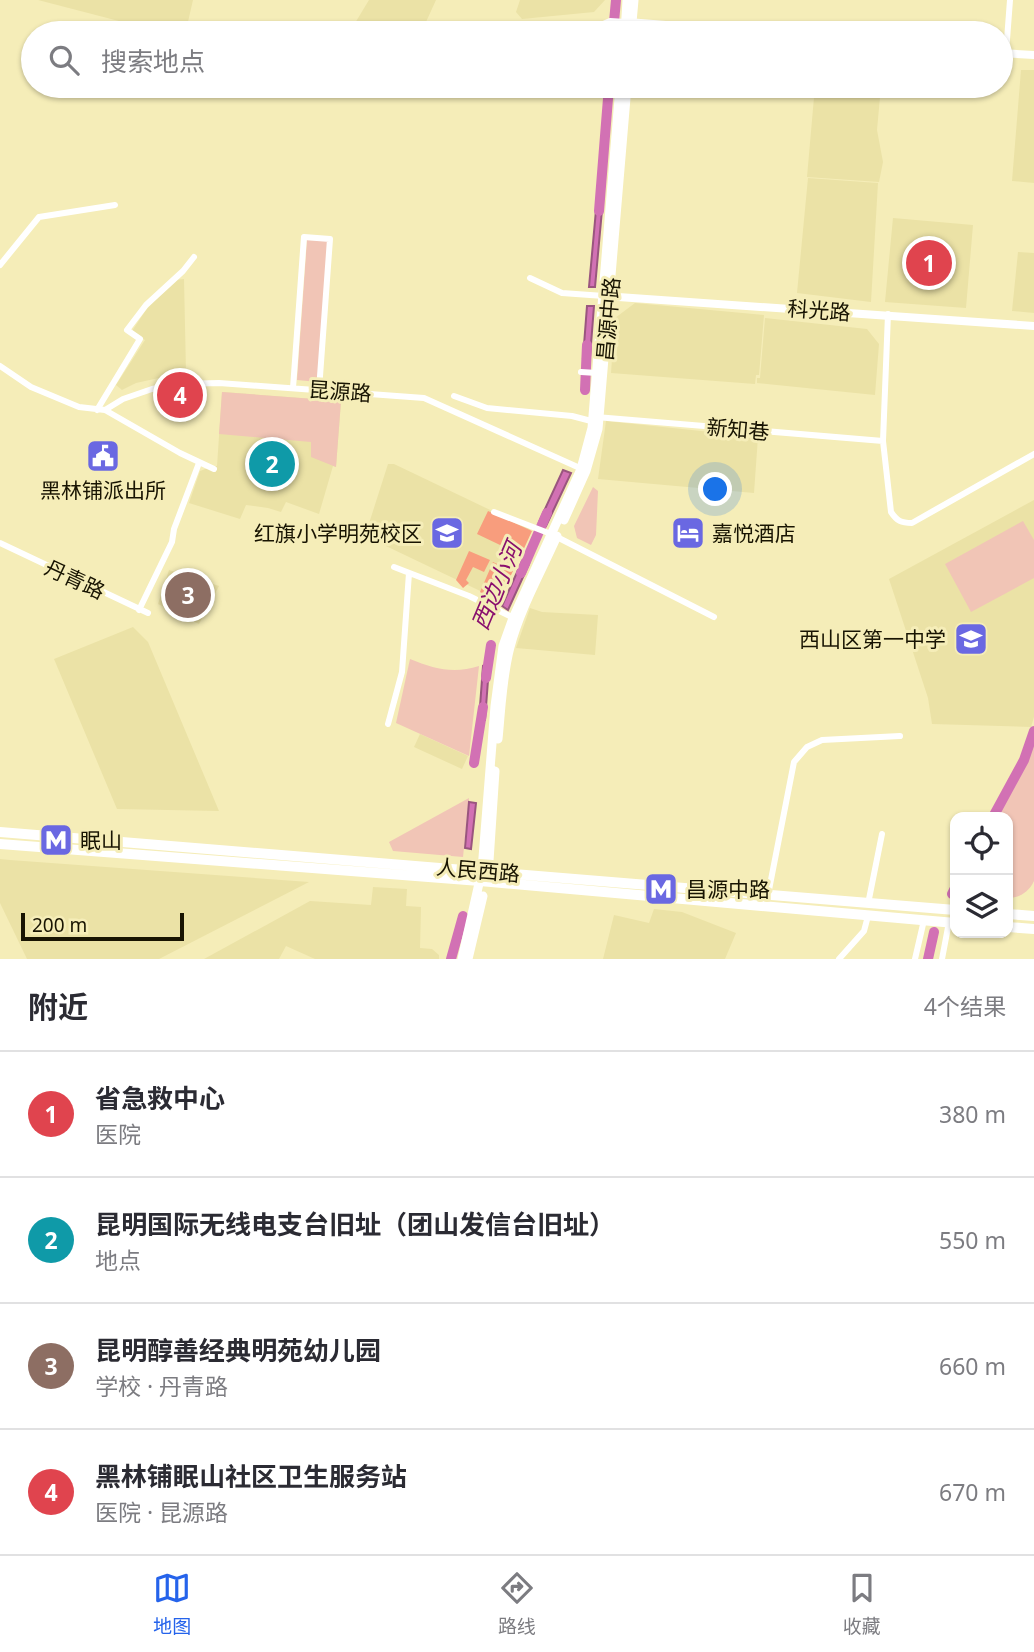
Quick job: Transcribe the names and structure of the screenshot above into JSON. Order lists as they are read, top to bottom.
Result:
{
  "streets": {
    "main road": ["昌源中路", "人民西路"],
    "street": [
      "科光路",
      "昆源路",
      "新知巷",
      "丹青路"
    ]
  },
  "crossings": [
    ["科光路", "昌源中路"],
    ["昌源中路", "昆源路"],
    ["昌源中路", "新知巷"],
    ["昌源中路", "人民西路"]
  ],
  "water": ["西边小河"],
  "places": {
    "public building": ["黑林铺派出所"],
    "school or university": ["红旗小学明苑校区", "西山区第一中学"],
    "hotel": ["嘉悦酒店"],
    "metro station": ["眠山", "昌源中路"]
  },
  "scale_bar": "200 m",
  "page": {
    "search": "搜索地点",
    "pins": [
      "1",
      "4",
      "2",
      "3"
    ],
    "scale": "200 m",
    "heading": ["附近", "4个结果"],
    "list": [
      {
        "mark": "1",
        "name": "省急救中心",
        "note": "医院",
        "value": "380 m"
      },
      {
        "mark": "2",
        "name": "昆明国际无线电支台旧址（团山发信台旧址）",
        "note": "地点",
        "value": "550 m"
      },
      {
        "mark": "3",
        "name": "昆明醇善经典明苑幼儿园",
        "note": "学校 · 丹青路",
        "value": "660 m"
      },
      {
        "mark": "4",
        "name": "黑林铺眠山社区卫生服务站",
        "note": "医院 · 昆源路",
        "value": "670 m"
      }
    ],
    "nav": ["地图", "路线", "收藏"]
  }
}
